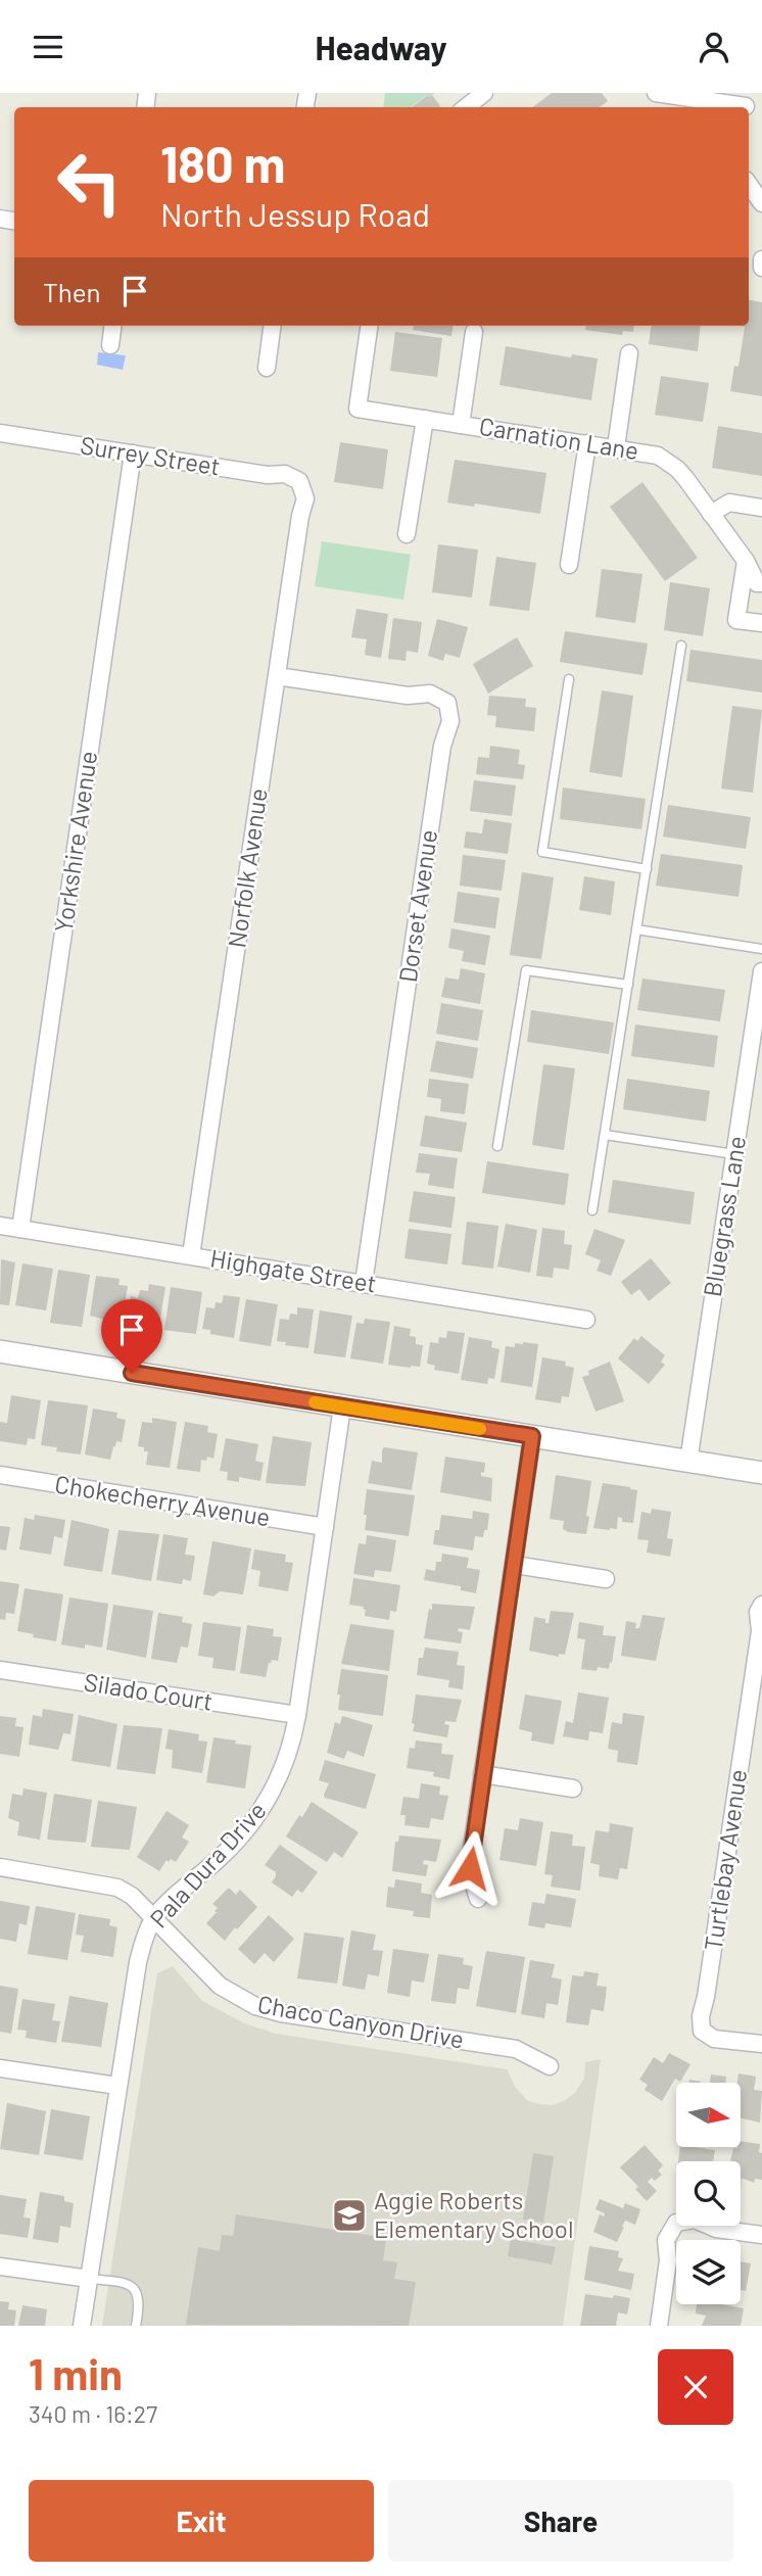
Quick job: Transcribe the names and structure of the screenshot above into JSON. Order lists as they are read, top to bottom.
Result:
{
  "streets": {
    "street": [
      "Carnation Lane",
      "Surrey Street",
      "Yorkshire Avenue",
      "Norfolk Avenue",
      "Dorset Avenue",
      "Bluegrass Lane",
      "Highgate Street",
      "Chokecherry Avenue",
      "Silado Court",
      "Turtlebay Avenue",
      "Pala Dura Drive",
      "Chaco Canyon Drive"
    ]
  },
  "crossings": [
    ["Surrey Street", "Yorkshire Avenue"],
    ["Surrey Street", "Norfolk Avenue"],
    ["Yorkshire Avenue", "Highgate Street"],
    ["Norfolk Avenue", "Dorset Avenue"],
    ["Norfolk Avenue", "Highgate Street"],
    ["Dorset Avenue", "Highgate Street"],
    ["Chokecherry Avenue", "Pala Dura Drive"],
    ["Silado Court", "Pala Dura Drive"],
    ["Pala Dura Drive", "Chaco Canyon Drive"]
  ],
  "places": {
    "school or university": ["Aggie Roberts Elementary School"]
  },
  "north": "right",
  "page": {
    "header": "Headway",
    "turn": ["180 m", "North Jessup Road"],
    "then": "Then",
    "heading": ["1 min", "340 m · 16:27"],
    "buttons": ["Exit", "Share"]
  }
}
